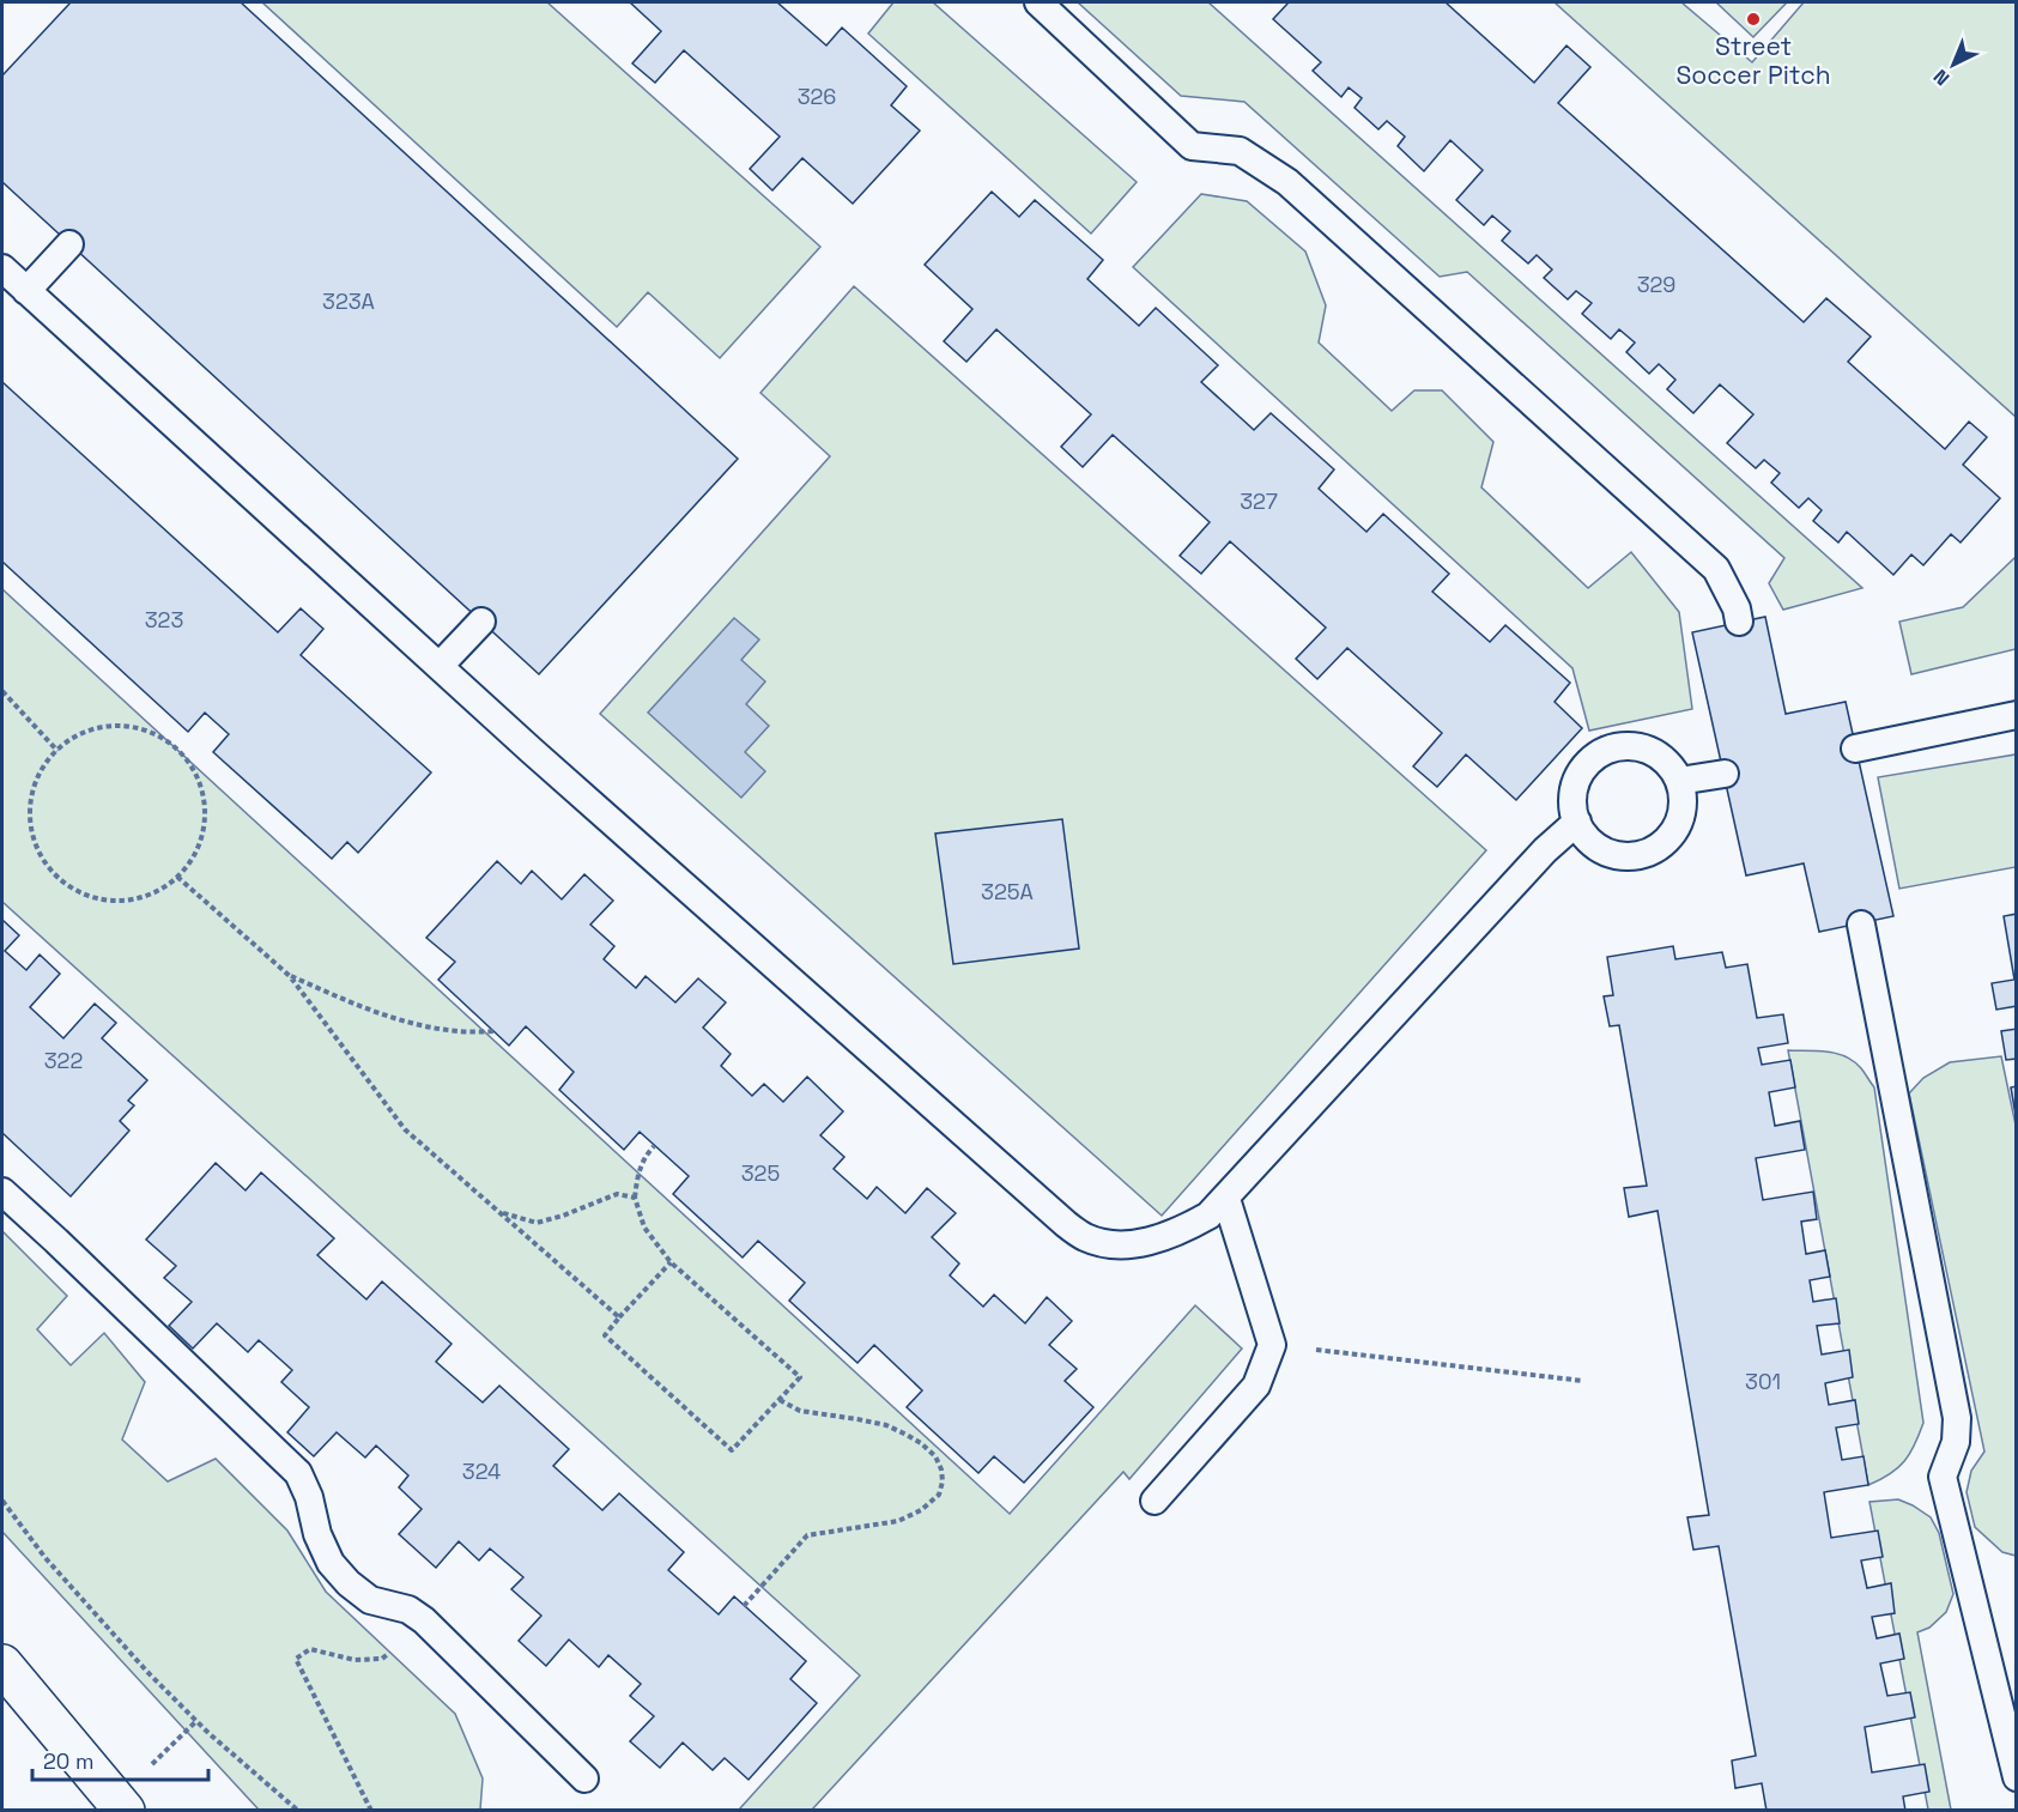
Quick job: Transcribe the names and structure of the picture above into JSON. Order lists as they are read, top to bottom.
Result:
{
  "places": ["Street Soccer Pitch"],
  "house_numbers": [
    "326",
    "329",
    "323A",
    "327",
    "323",
    "325A",
    "322",
    "325",
    "301",
    "324"
  ],
  "scale_bar": "20 m",
  "north": "bottom left"
}
